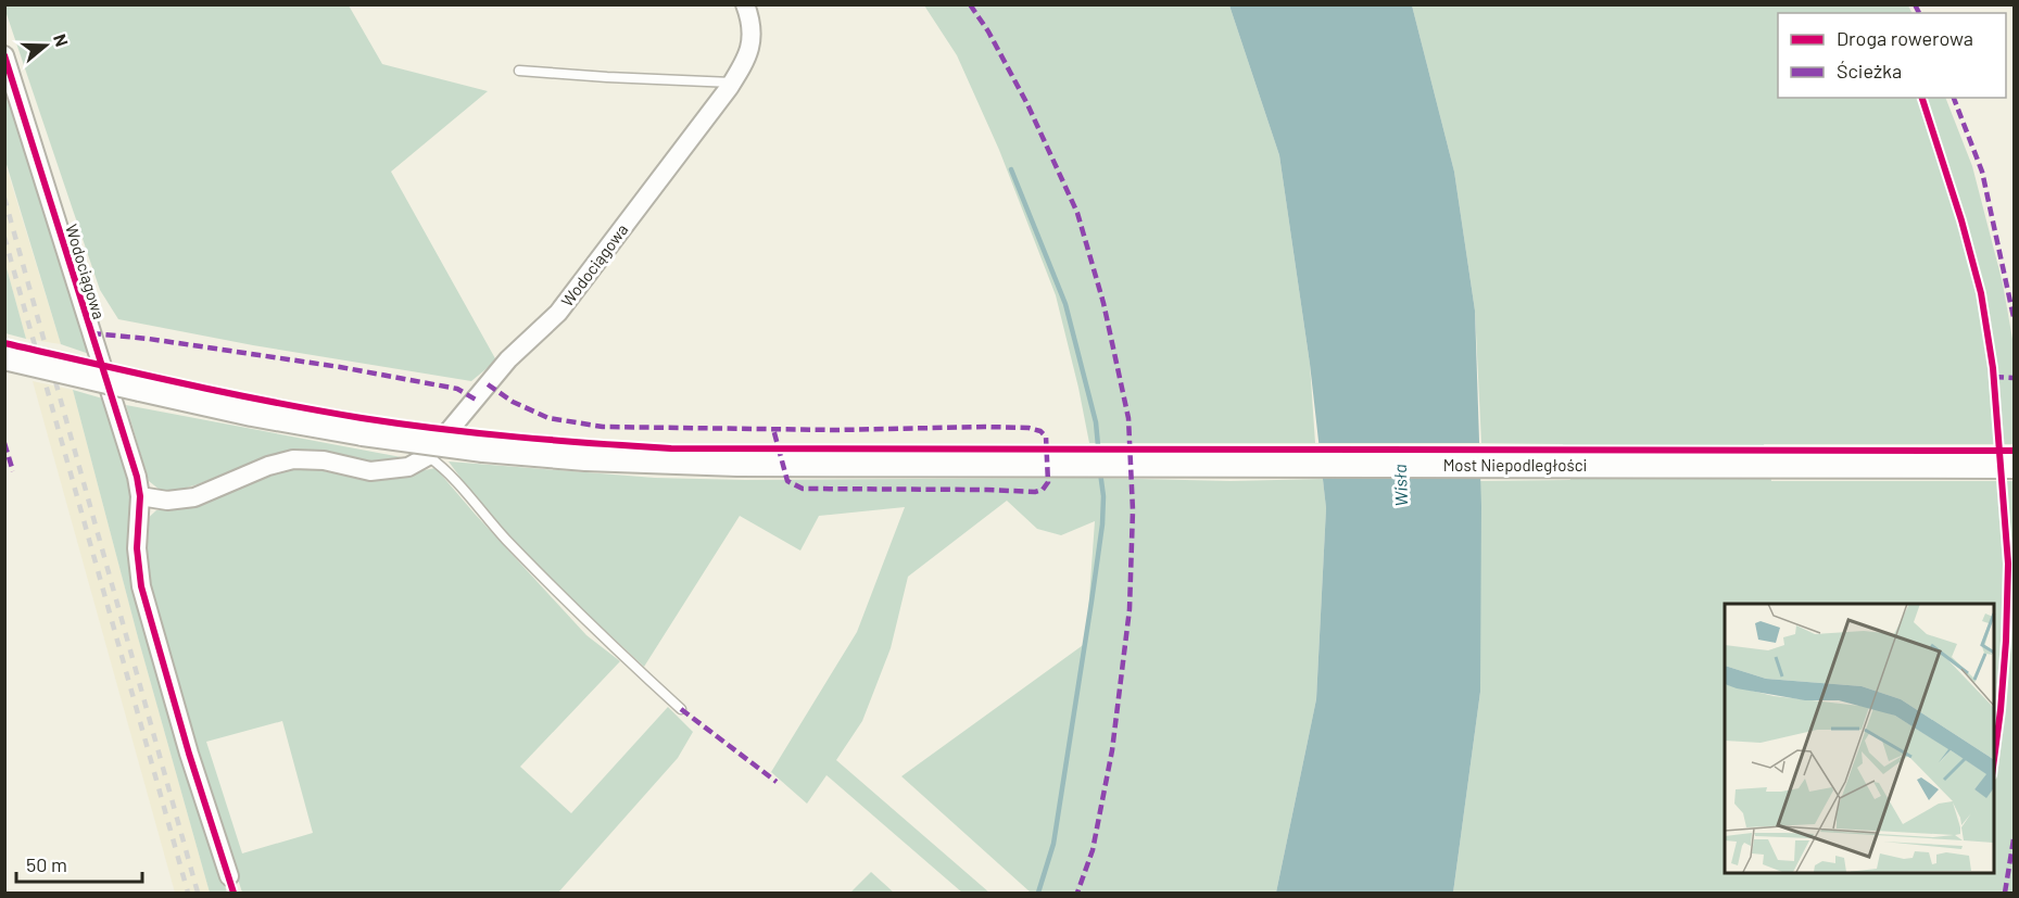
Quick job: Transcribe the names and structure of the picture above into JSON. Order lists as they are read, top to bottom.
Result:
{
  "streets": {
    "main road": ["Most Niepodległości"],
    "street": ["Wodociągowa"]
  },
  "water": ["Wisła"],
  "legend": ["Droga rowerowa", "Ścieżka"],
  "scale_bar": "50 m",
  "north": "right"
}
